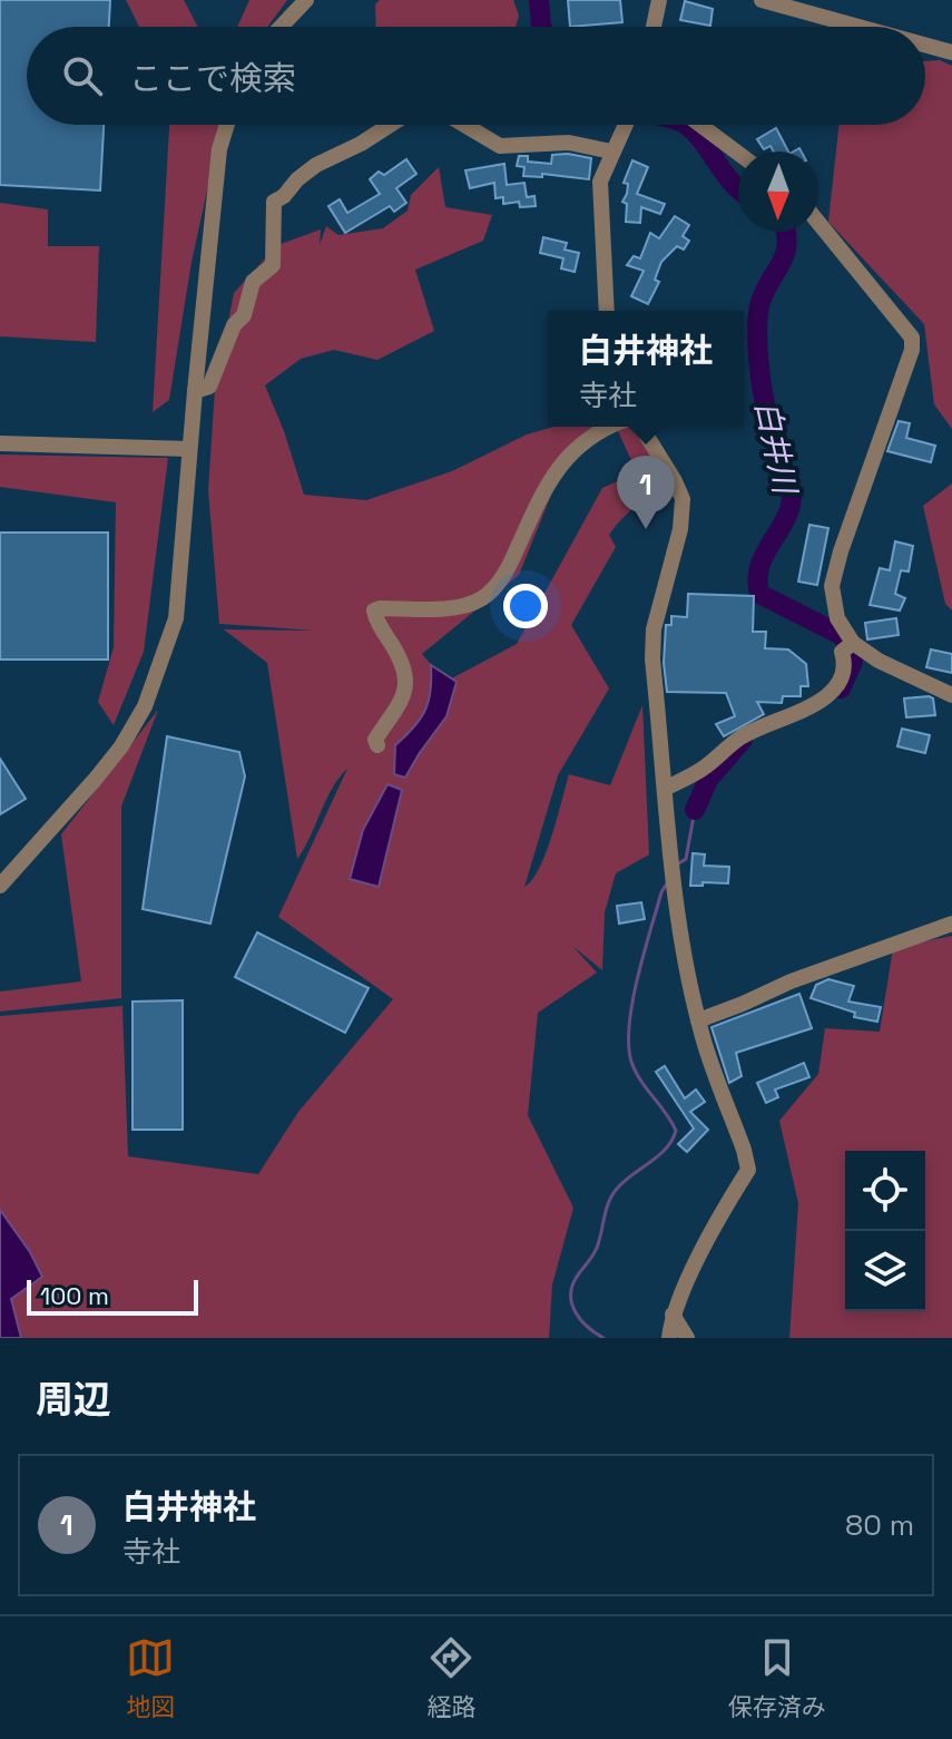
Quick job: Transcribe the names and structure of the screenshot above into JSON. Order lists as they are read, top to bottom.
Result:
{
  "water": ["白井川"],
  "scale_bar": "100 m",
  "north": "bottom",
  "page": {
    "search": "ここで検索",
    "popup": ["白井神社", "寺社"],
    "pins": "1",
    "scale": "100 m",
    "heading": "周辺",
    "list": [
      {
        "mark": "1",
        "name": "白井神社",
        "note": "寺社",
        "value": "80 m"
      }
    ],
    "nav": ["地図", "経路", "保存済み"]
  }
}
